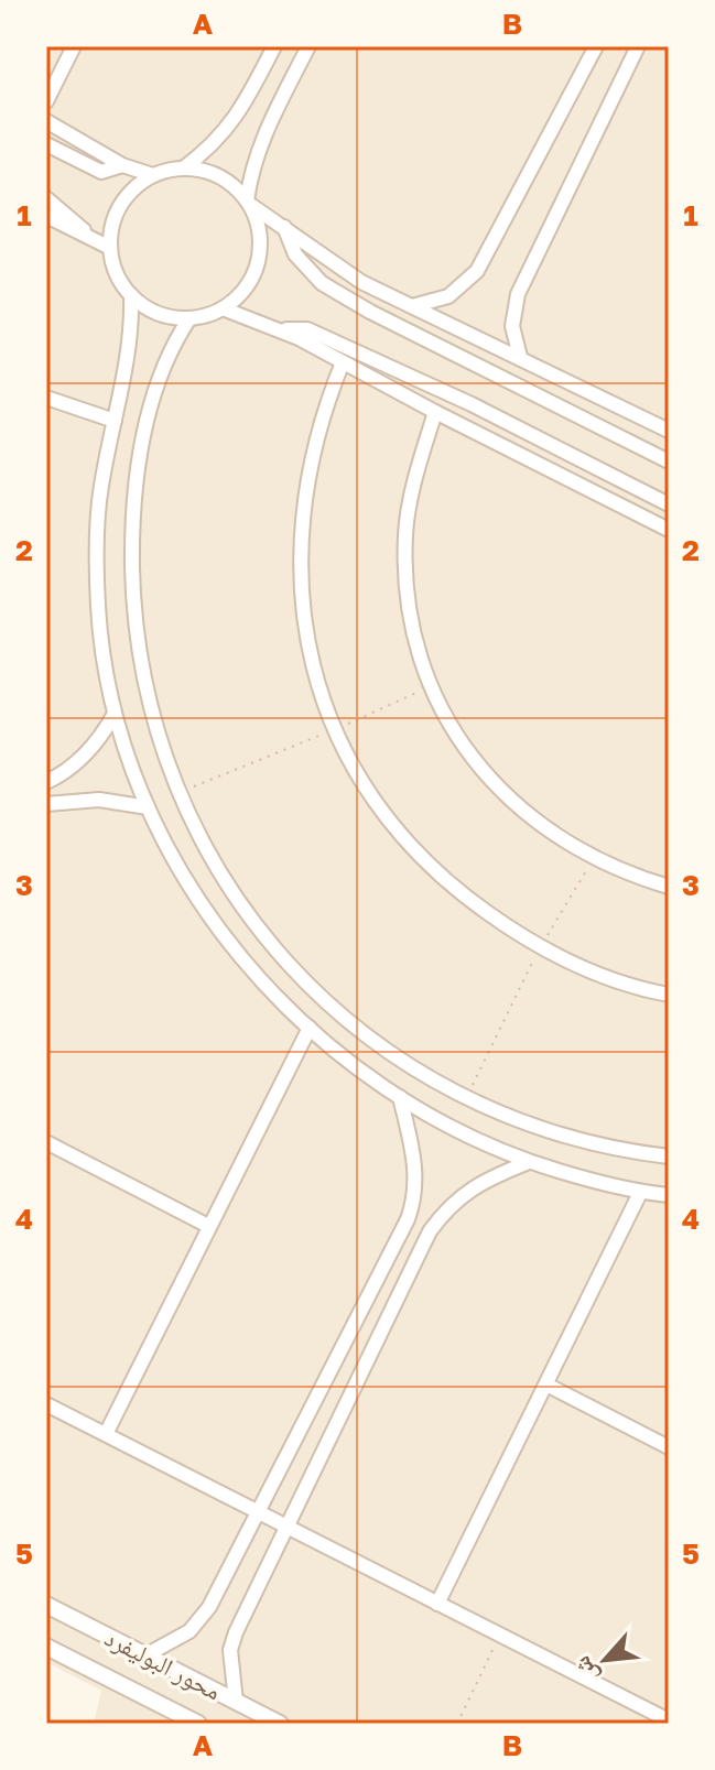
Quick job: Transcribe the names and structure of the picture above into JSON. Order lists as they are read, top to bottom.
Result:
{
  "streets": {
    "street": ["محور البوليفرد"]
  },
  "north": "bottom left",
  "grid": {
    "columns": ["A", "B"],
    "rows": [
      "1",
      "2",
      "3",
      "4",
      "5"
    ]
  }
}
